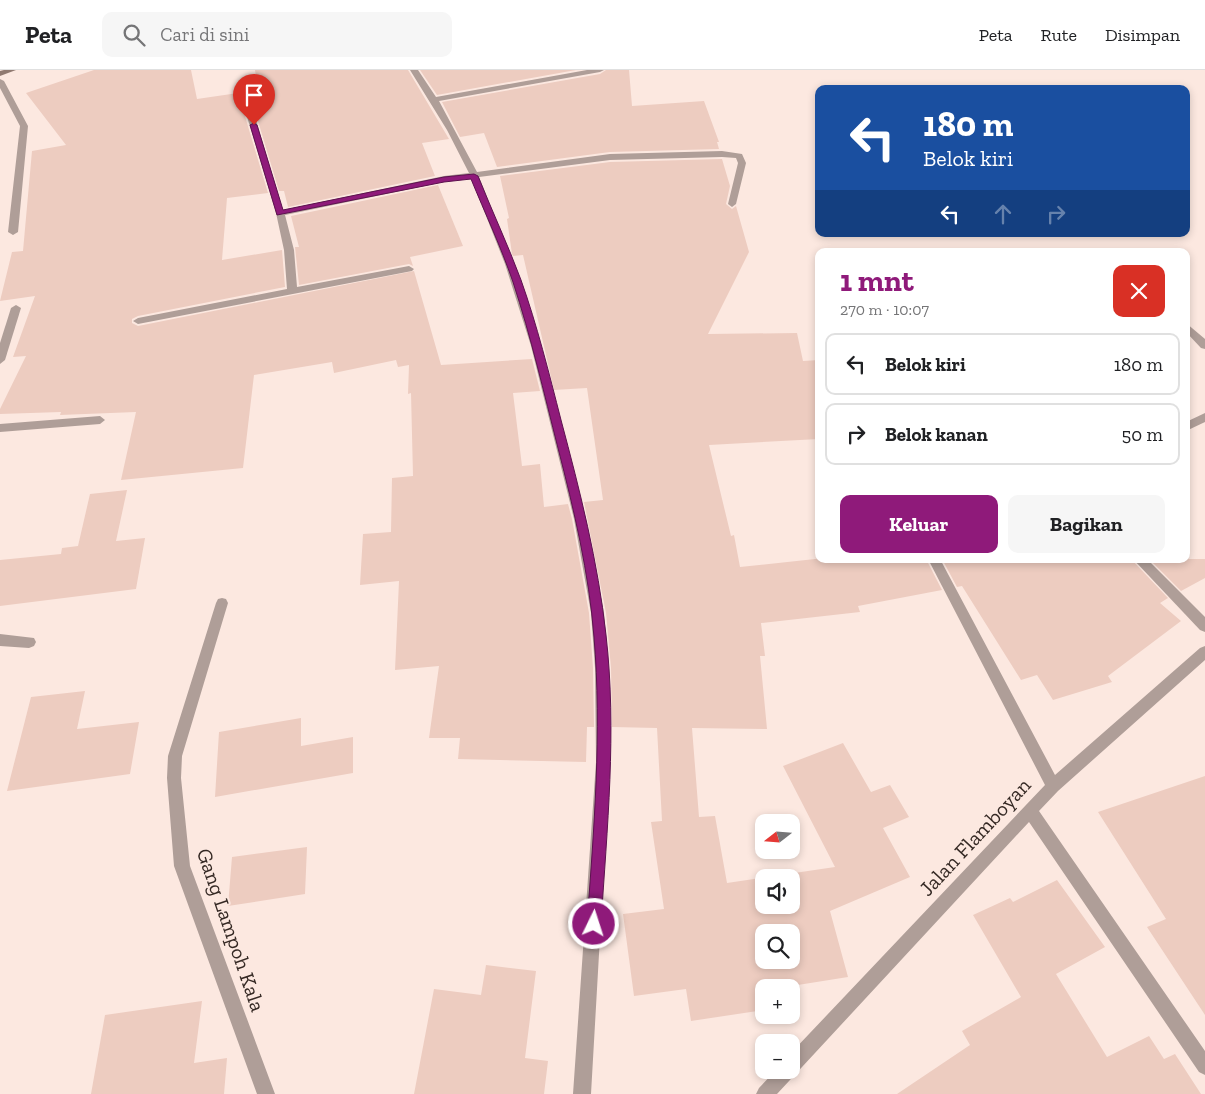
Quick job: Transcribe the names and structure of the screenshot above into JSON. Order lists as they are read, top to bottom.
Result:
{
  "streets": {
    "street": ["Jalan Flamboyan", "Gang Lampoh Kala"]
  },
  "north": "left",
  "page": {
    "header": "Peta",
    "search": "Cari di sini",
    "nav": ["Peta", "Rute", "Disimpan"],
    "turn": ["180 m", "Belok kiri"],
    "heading": ["1 mnt", "270 m · 10:07"],
    "list": [
      {
        "name": "Belok kiri",
        "value": "180 m"
      },
      {
        "name": "Belok kanan",
        "value": "50 m"
      }
    ],
    "buttons": ["Keluar", "Bagikan"],
    "map_buttons": ["+", "−"]
  }
}
